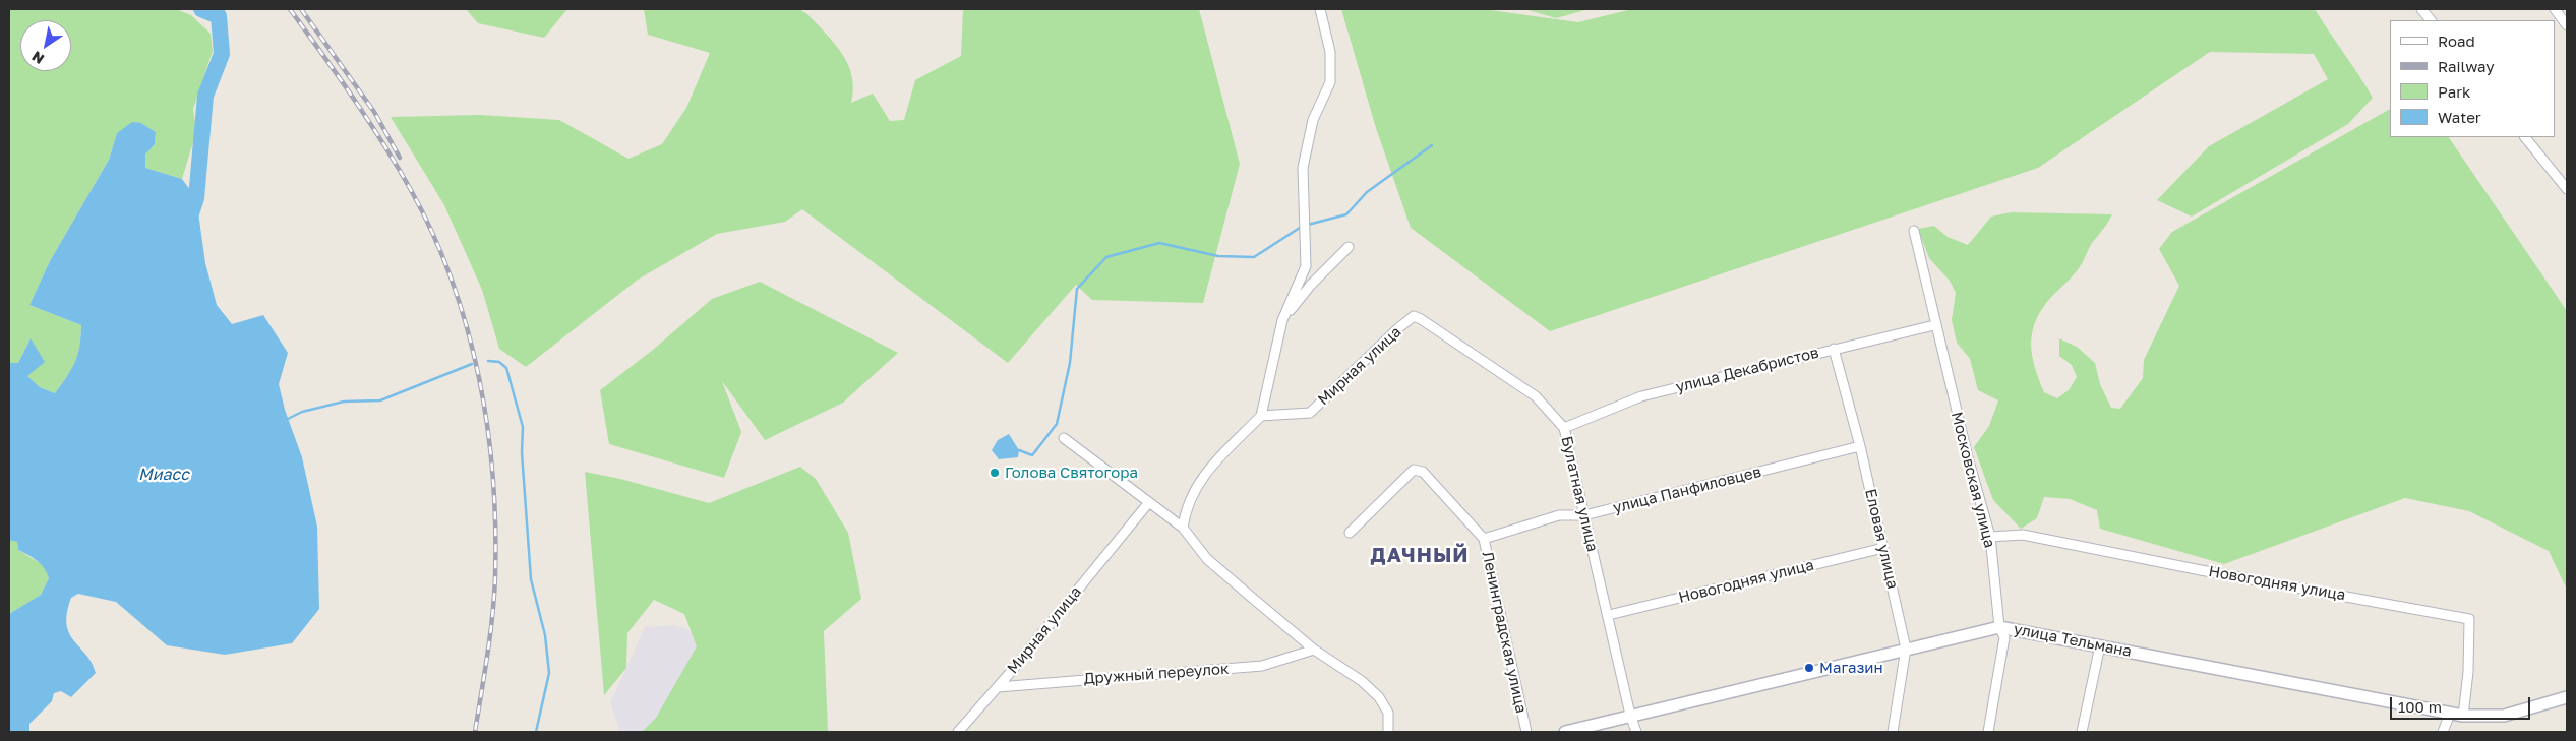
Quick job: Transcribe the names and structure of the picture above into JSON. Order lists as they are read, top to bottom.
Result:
{
  "streets": {
    "street": [
      "Мирная улица",
      "улица Декабристов",
      "Московская улица",
      "улица Панфиловцев",
      "Булатная улица",
      "Еловая улица",
      "Новогодняя улица",
      "Ленинградская улица",
      "улица Тельмана",
      "Дружный переулок"
    ]
  },
  "crossings": [
    ["Мирная улица", "Булатная улица"],
    ["Мирная улица", "Дружный переулок"],
    ["улица Декабристов", "Московская улица"],
    ["улица Декабристов", "Булатная улица"],
    ["улица Декабристов", "Еловая улица"],
    ["Московская улица", "Новогодняя улица"],
    ["Московская улица", "улица Тельмана"],
    ["улица Панфиловцев", "Булатная улица"],
    ["улица Панфиловцев", "Еловая улица"],
    ["улица Панфиловцев", "Ленинградская улица"],
    ["Булатная улица", "Новогодняя улица"],
    ["Булатная улица", "улица Тельмана"],
    ["Еловая улица", "Новогодняя улица"],
    ["Еловая улица", "улица Тельмана"],
    ["Новогодняя улица", "улица Тельмана"]
  ],
  "districts": ["ДАЧНЫЙ"],
  "water": ["Миасс"],
  "places": ["Голова Святогора", "Магазин"],
  "legend": [
    "Road",
    "Railway",
    "Park",
    "Water"
  ],
  "scale_bar": "100 m",
  "north": "bottom left"
}
